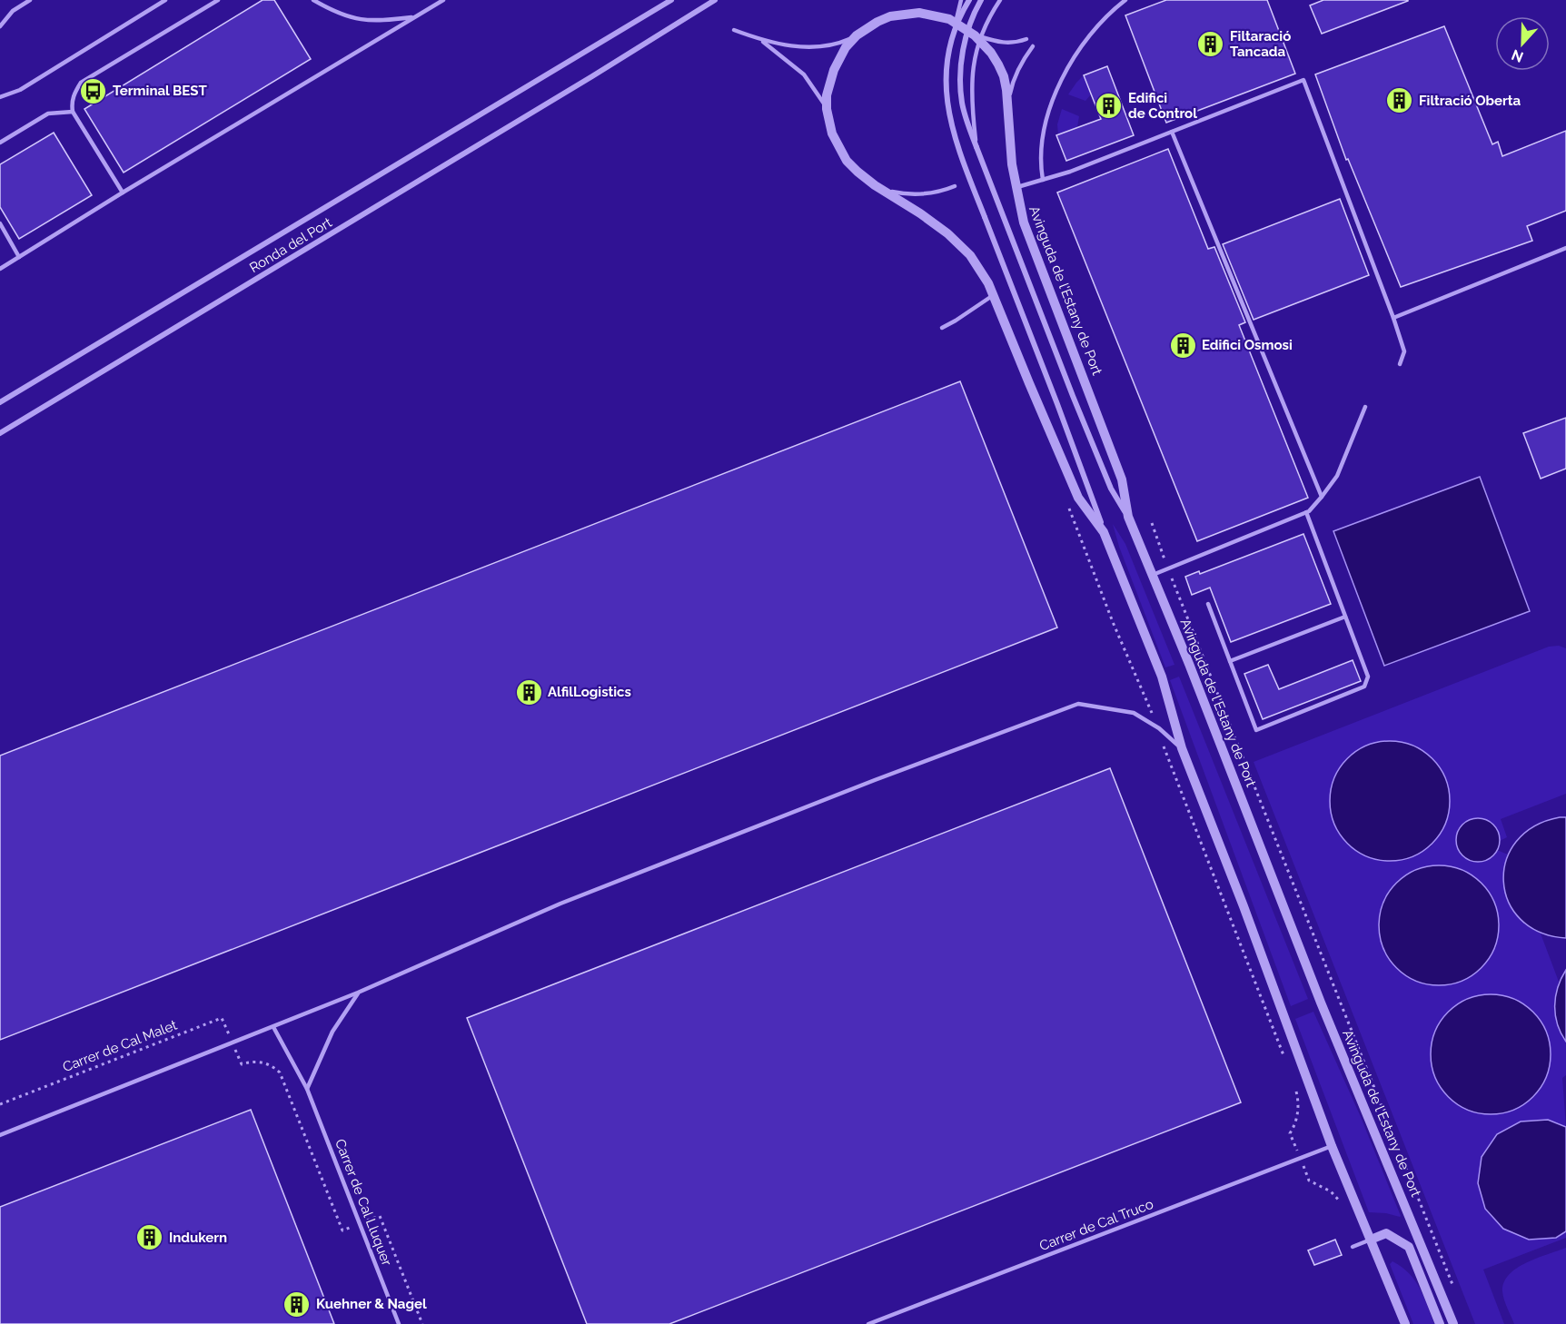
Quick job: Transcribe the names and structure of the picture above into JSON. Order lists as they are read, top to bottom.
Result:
{
  "streets": {
    "street": ["Ronda del Port", "Avinguda de l'Estany de Port"],
    "lane": ["Carrer de Cal Lluquer", "Carrer de Cal Truco"],
    "path": ["Carrer de Cal Malet"]
  },
  "crossings": [
    ["Avinguda de l'Estany de Port", "Carrer de Cal Truco"]
  ],
  "places": {
    "building": [
      "Filtaració Tancada",
      "Filtració Oberta",
      "Edifici de Control",
      "Edifici Osmosi",
      "AlfilLogistics",
      "Indukern",
      "Kuehner & Nagel"
    ],
    "bus stop": ["Terminal BEST"]
  },
  "north": "bottom"
}
